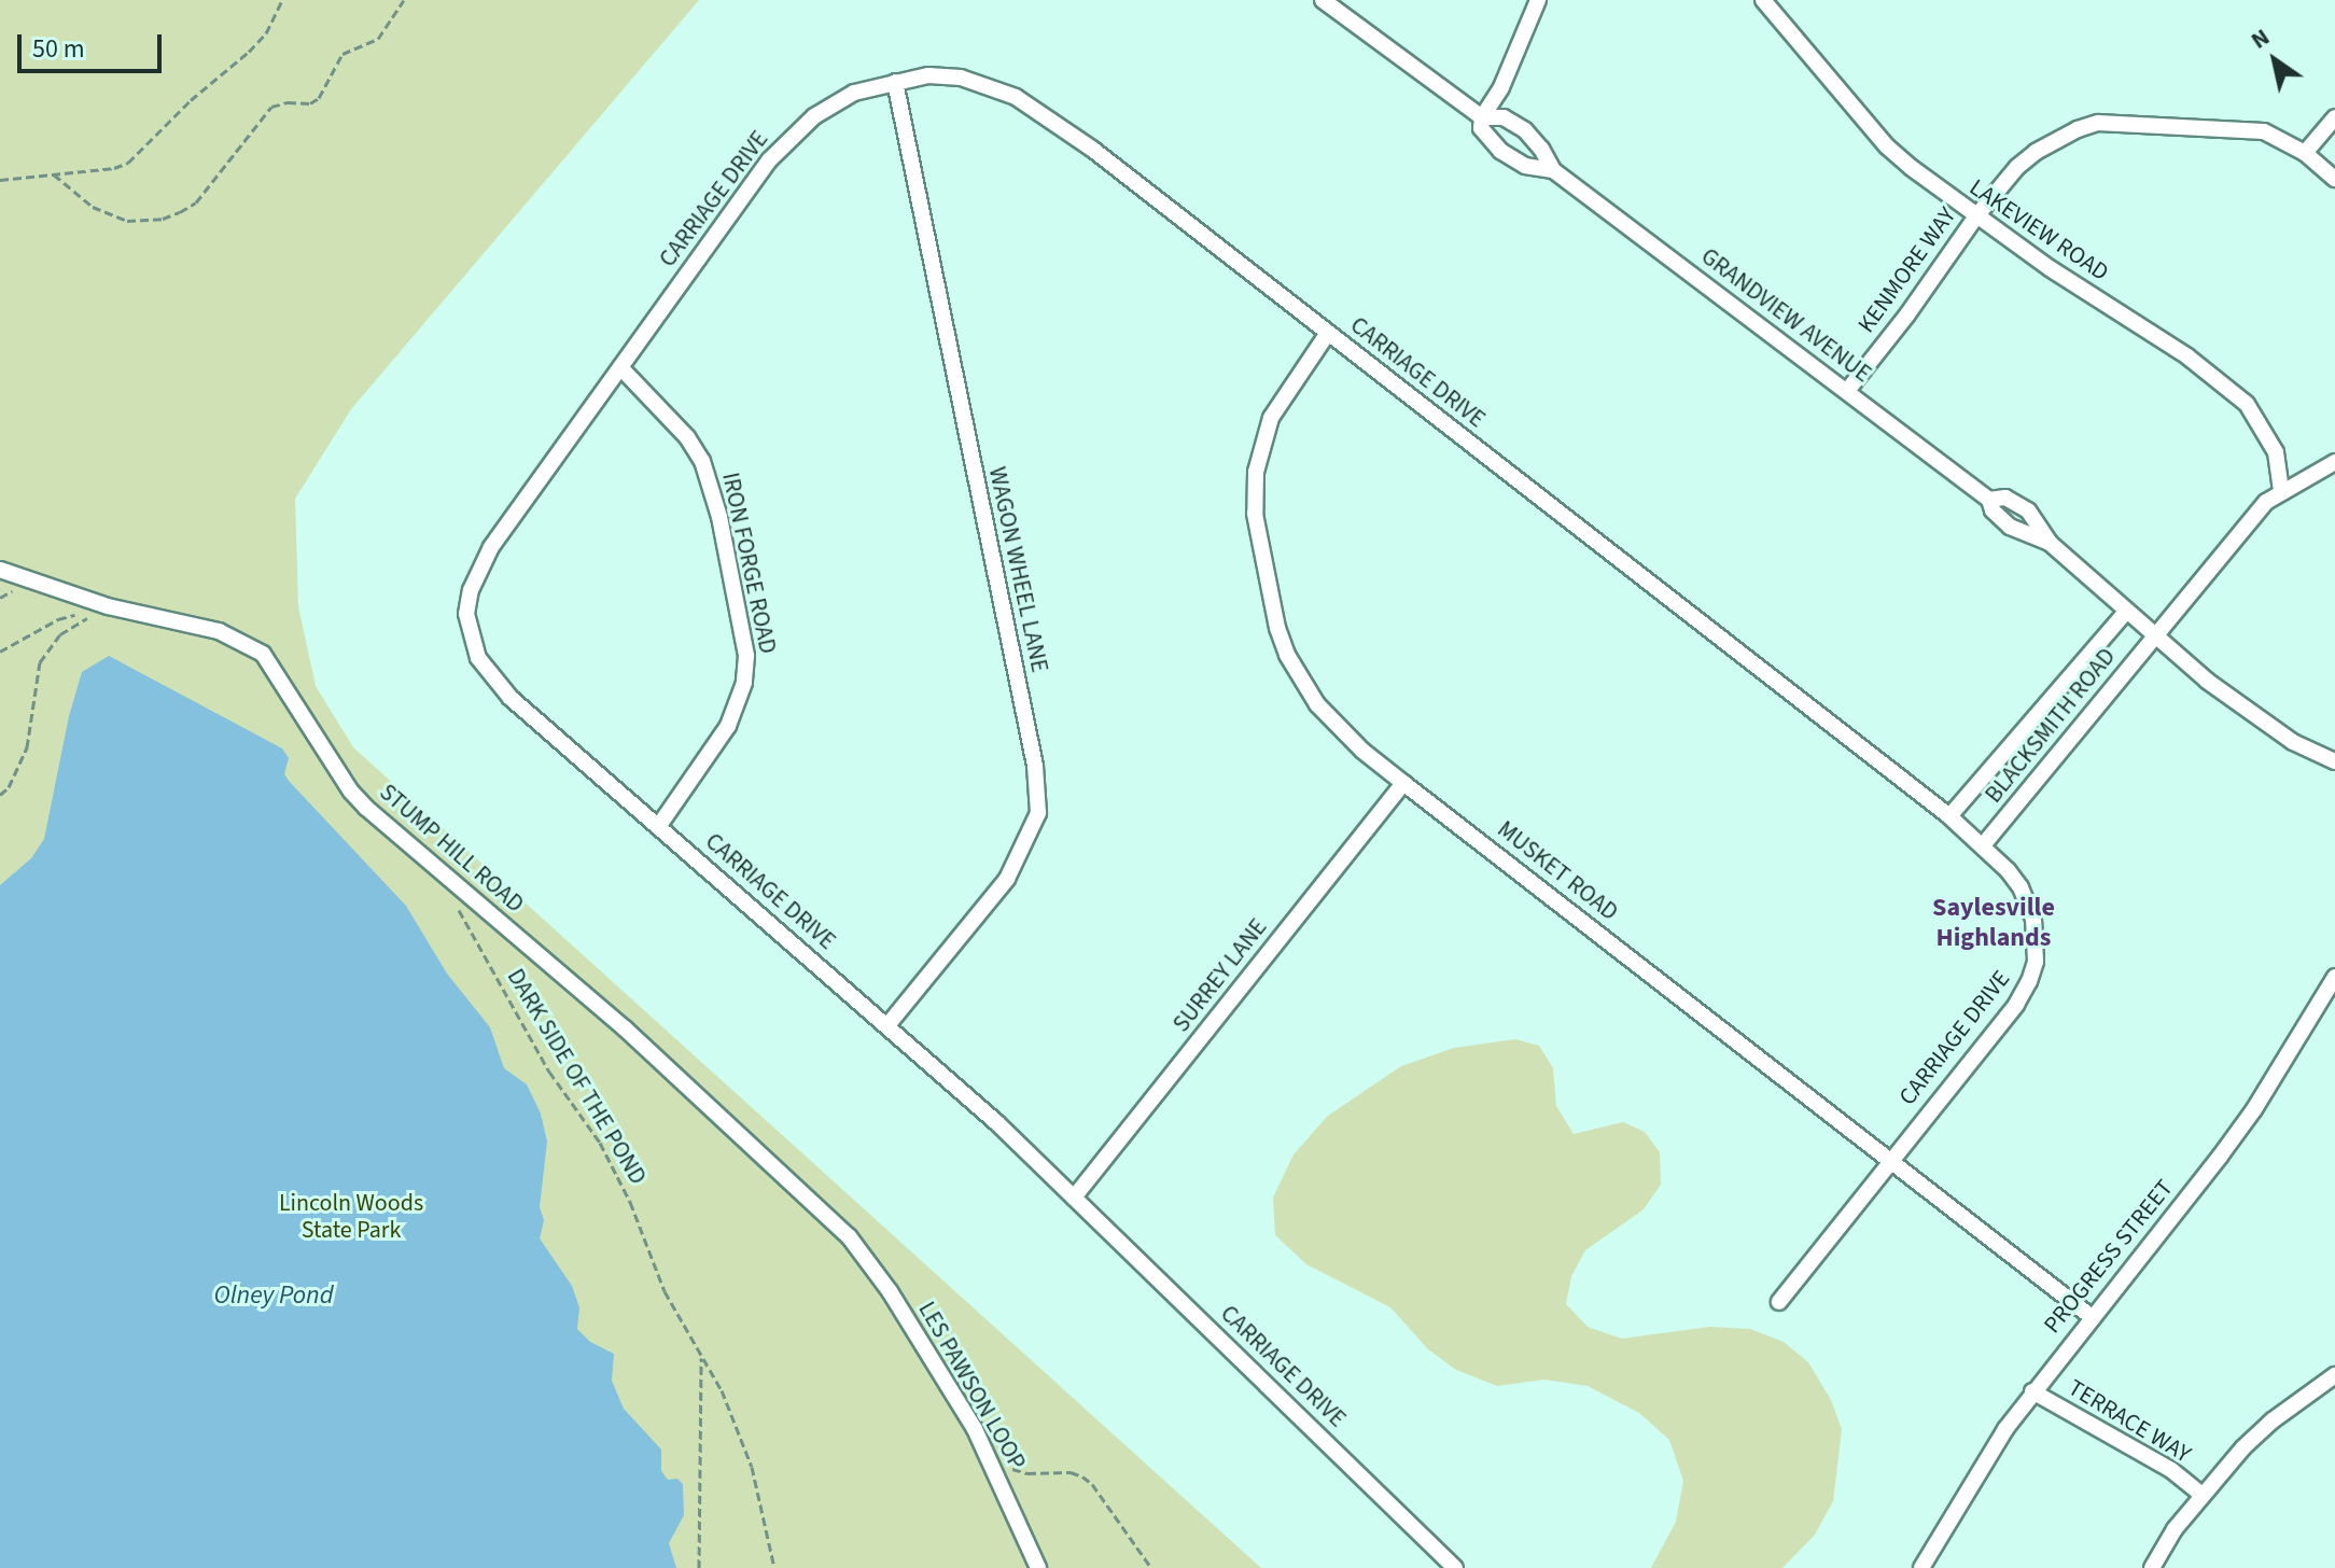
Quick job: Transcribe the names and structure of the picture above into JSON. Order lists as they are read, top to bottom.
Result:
{
  "streets": {
    "street": [
      "CARRIAGE DRIVE",
      "LAKEVIEW ROAD",
      "KENMORE WAY",
      "GRANDVIEW AVENUE",
      "IRON FORGE ROAD",
      "WAGON WHEEL LANE",
      "BLACKSMITH ROAD",
      "STUMP HILL ROAD",
      "MUSKET ROAD",
      "SURREY LANE",
      "PROGRESS STREET",
      "LES PAWSON LOOP",
      "TERRACE WAY"
    ],
    "path": ["DARK SIDE OF THE POND"]
  },
  "crossings": [
    ["CARRIAGE DRIVE", "IRON FORGE ROAD"],
    ["CARRIAGE DRIVE", "WAGON WHEEL LANE"],
    ["CARRIAGE DRIVE", "BLACKSMITH ROAD"],
    ["CARRIAGE DRIVE", "MUSKET ROAD"],
    ["CARRIAGE DRIVE", "SURREY LANE"],
    ["LAKEVIEW ROAD", "KENMORE WAY"],
    ["LAKEVIEW ROAD", "BLACKSMITH ROAD"],
    ["KENMORE WAY", "GRANDVIEW AVENUE"],
    ["GRANDVIEW AVENUE", "BLACKSMITH ROAD"],
    ["STUMP HILL ROAD", "LES PAWSON LOOP"],
    ["MUSKET ROAD", "SURREY LANE"],
    ["MUSKET ROAD", "PROGRESS STREET"],
    ["PROGRESS STREET", "TERRACE WAY"]
  ],
  "districts": ["Saylesville Highlands"],
  "water": ["Olney Pond"],
  "parks": ["Lincoln Woods State Park"],
  "scale_bar": "50 m",
  "north": "top left"
}
